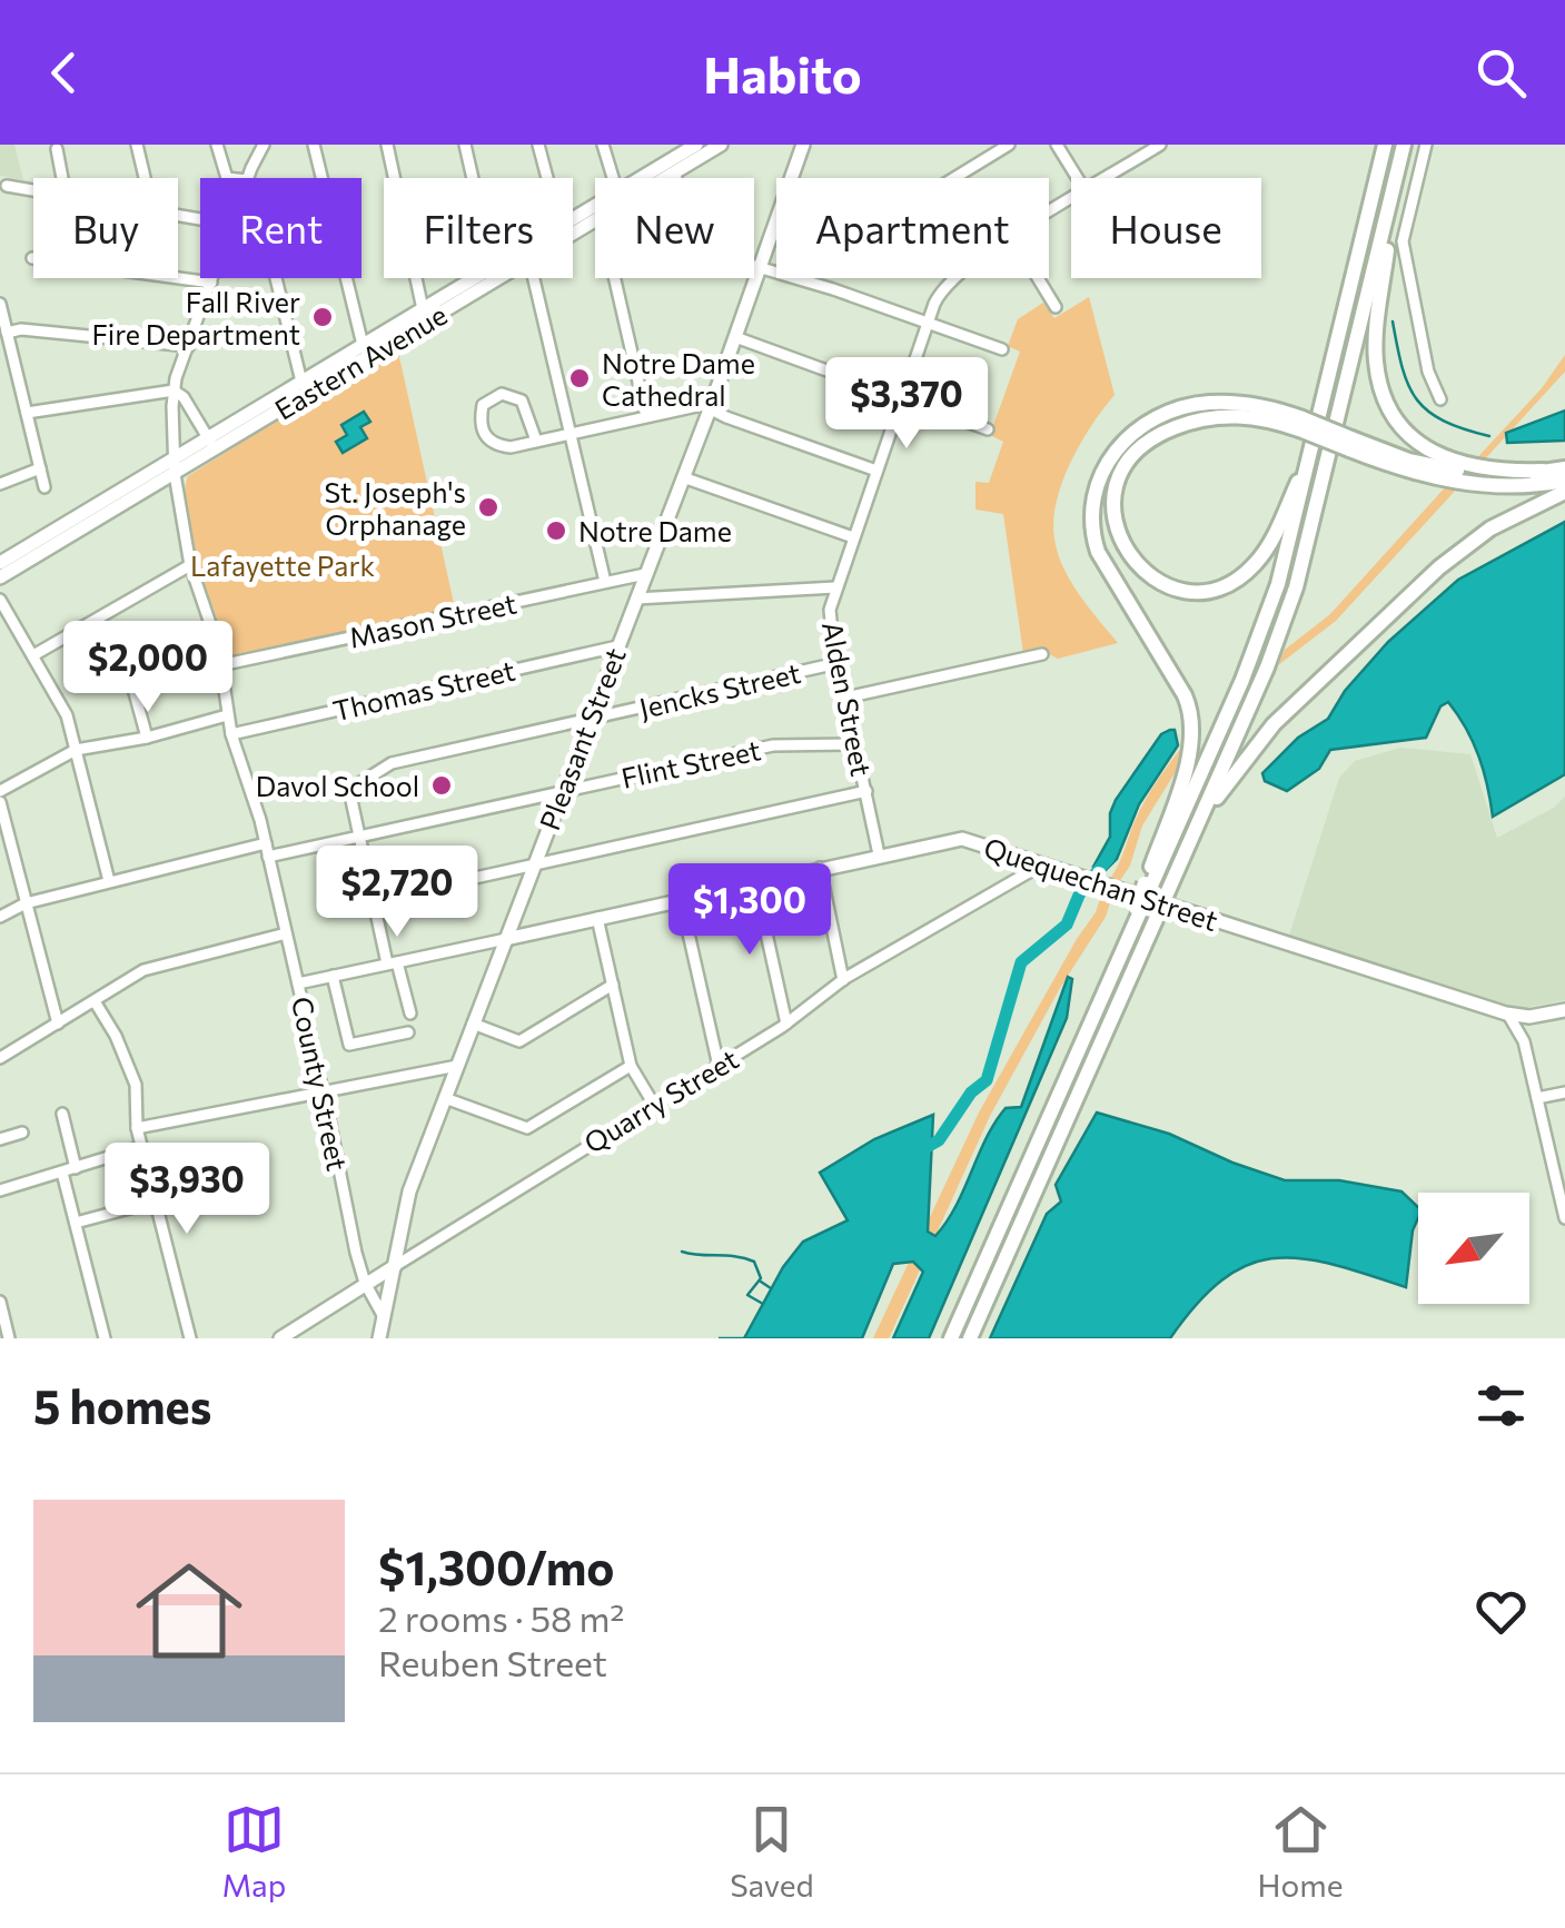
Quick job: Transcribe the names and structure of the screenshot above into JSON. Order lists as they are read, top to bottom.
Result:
{
  "streets": {
    "main road": [
      "Eastern Avenue",
      "Pleasant Street",
      "Quequechan Street",
      "Quarry Street"
    ],
    "street": [
      "Mason Street",
      "Thomas Street",
      "Jencks Street",
      "Alden Street",
      "Flint Street",
      "County Street"
    ]
  },
  "crossings": [
    ["Eastern Avenue", "County Street"],
    ["Mason Street", "Pleasant Street"],
    ["Mason Street", "County Street"],
    ["Thomas Street", "Pleasant Street"],
    ["Thomas Street", "County Street"],
    ["Jencks Street", "Alden Street"],
    ["Jencks Street", "Pleasant Street"],
    ["Jencks Street", "Flint Street"],
    ["Alden Street", "Flint Street"],
    ["Alden Street", "Quequechan Street"],
    ["Pleasant Street", "Flint Street"],
    ["Pleasant Street", "Quequechan Street"],
    ["Pleasant Street", "County Street"],
    ["Pleasant Street", "Quarry Street"],
    ["Flint Street", "County Street"],
    ["Quequechan Street", "County Street"],
    ["Quequechan Street", "Quarry Street"],
    ["County Street", "Quarry Street"]
  ],
  "parks": ["Lafayette Park"],
  "places": [
    "Fall River Fire Department",
    "Notre Dame Cathedral",
    "St. Joseph's Orphanage",
    "Notre Dame",
    "Davol School"
  ],
  "north": "bottom left",
  "page": {
    "header": "Habito",
    "chip": [
      "Buy",
      "Rent",
      "Filters",
      "New",
      "Apartment",
      "House"
    ],
    "price": [
      "$3,370",
      "$2,000",
      "$2,720",
      "$1,300",
      "$3,930"
    ],
    "heading": "5 homes",
    "list": [
      {
        "name": "$1,300/mo",
        "note": "2 rooms · 58 m² · Reuben Street"
      }
    ],
    "tabs": ["Map", "Saved", "Home"]
  }
}
